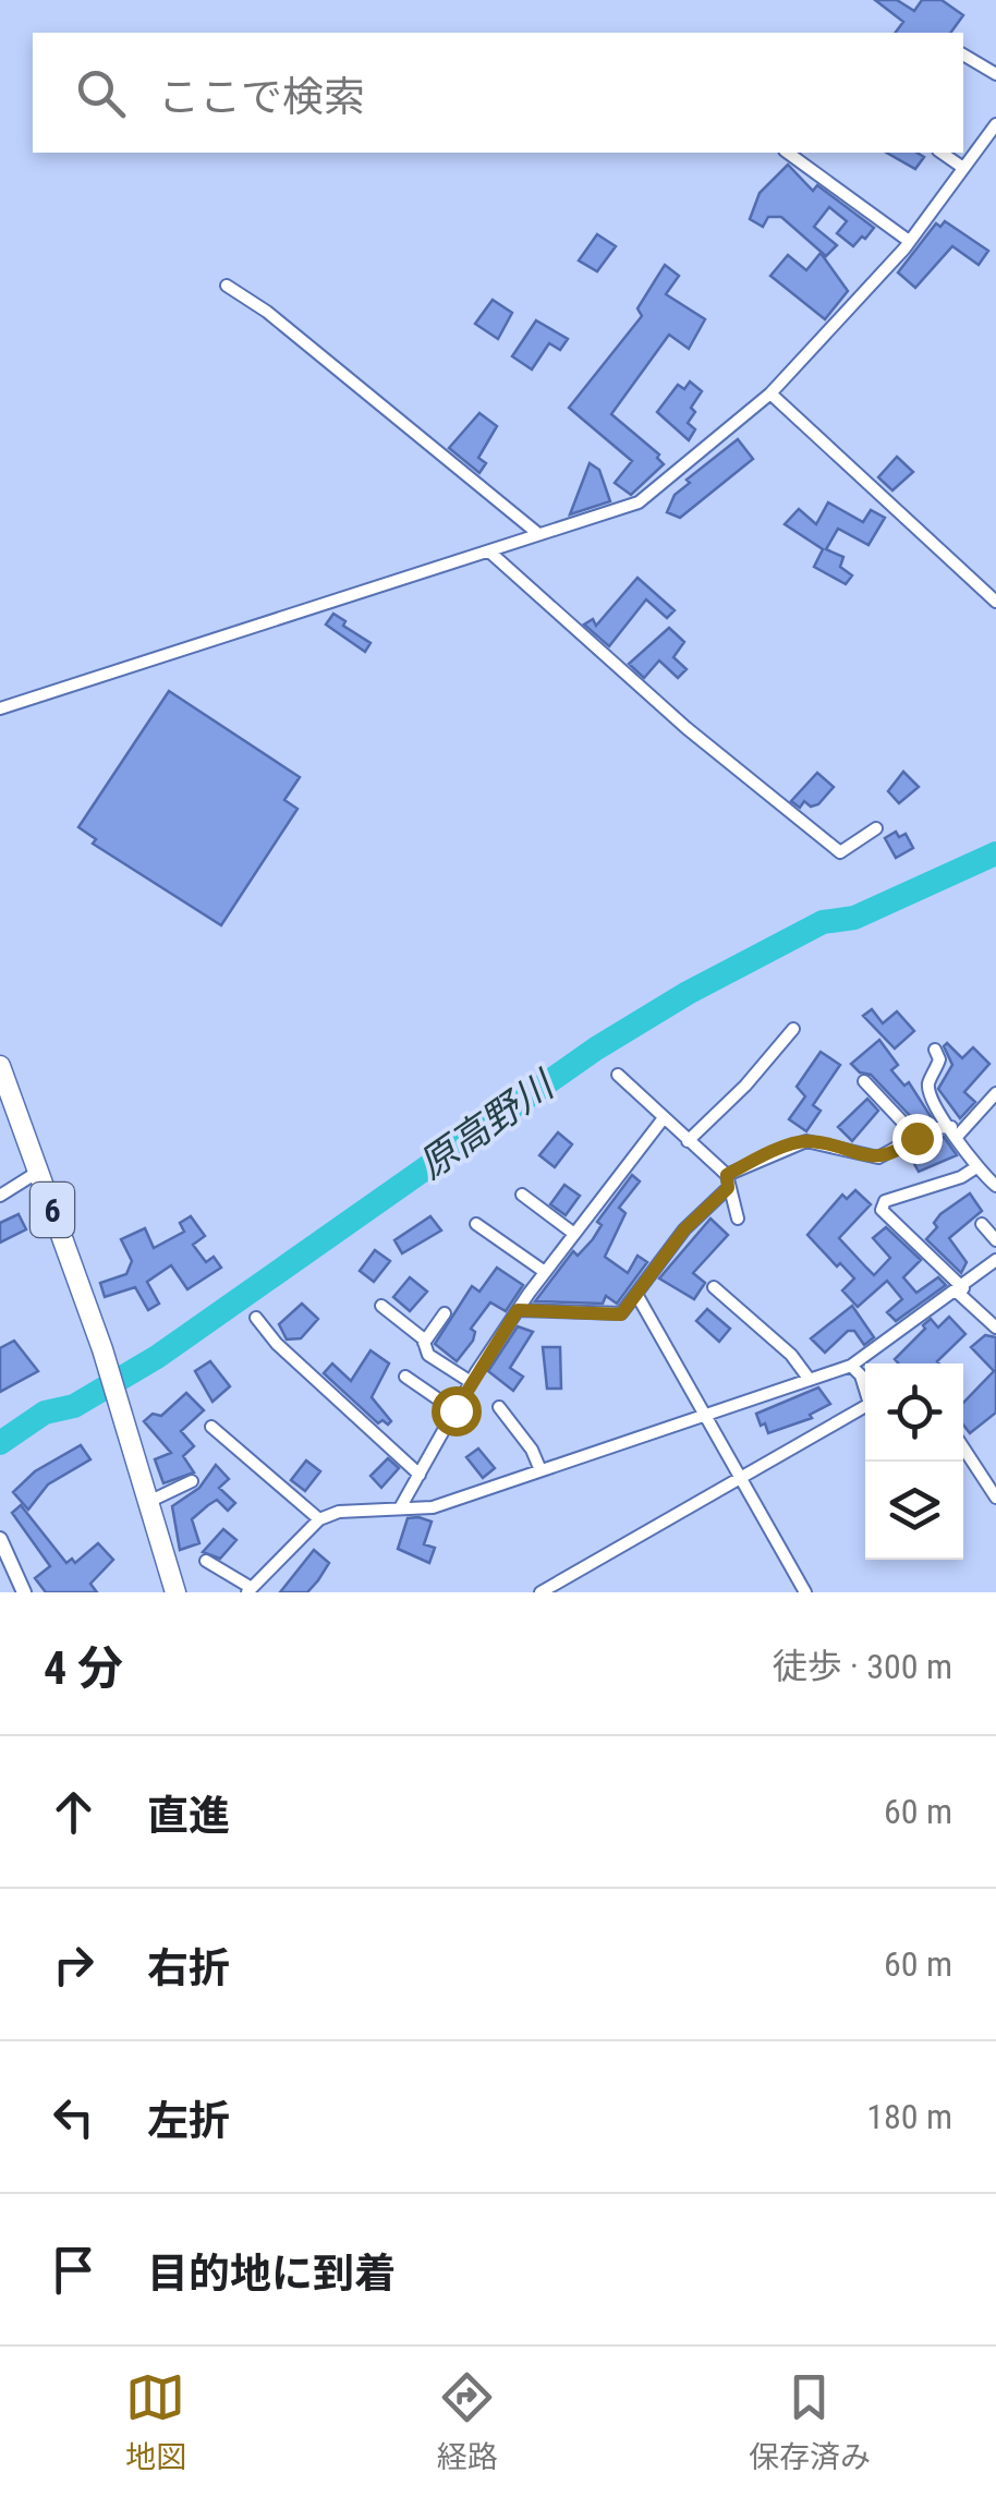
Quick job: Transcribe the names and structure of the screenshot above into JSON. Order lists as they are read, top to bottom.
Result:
{
  "streets": {
    "highway": ["6"]
  },
  "water": ["原高野川"],
  "page": {
    "search": "ここで検索",
    "heading": ["4 分", "徒歩 · 300 m"],
    "list": [
      ["直進", "60 m"],
      ["右折", "60 m"],
      ["左折", "180 m"],
      "目的地に到着"
    ],
    "nav": ["地図", "経路", "保存済み"]
  }
}
